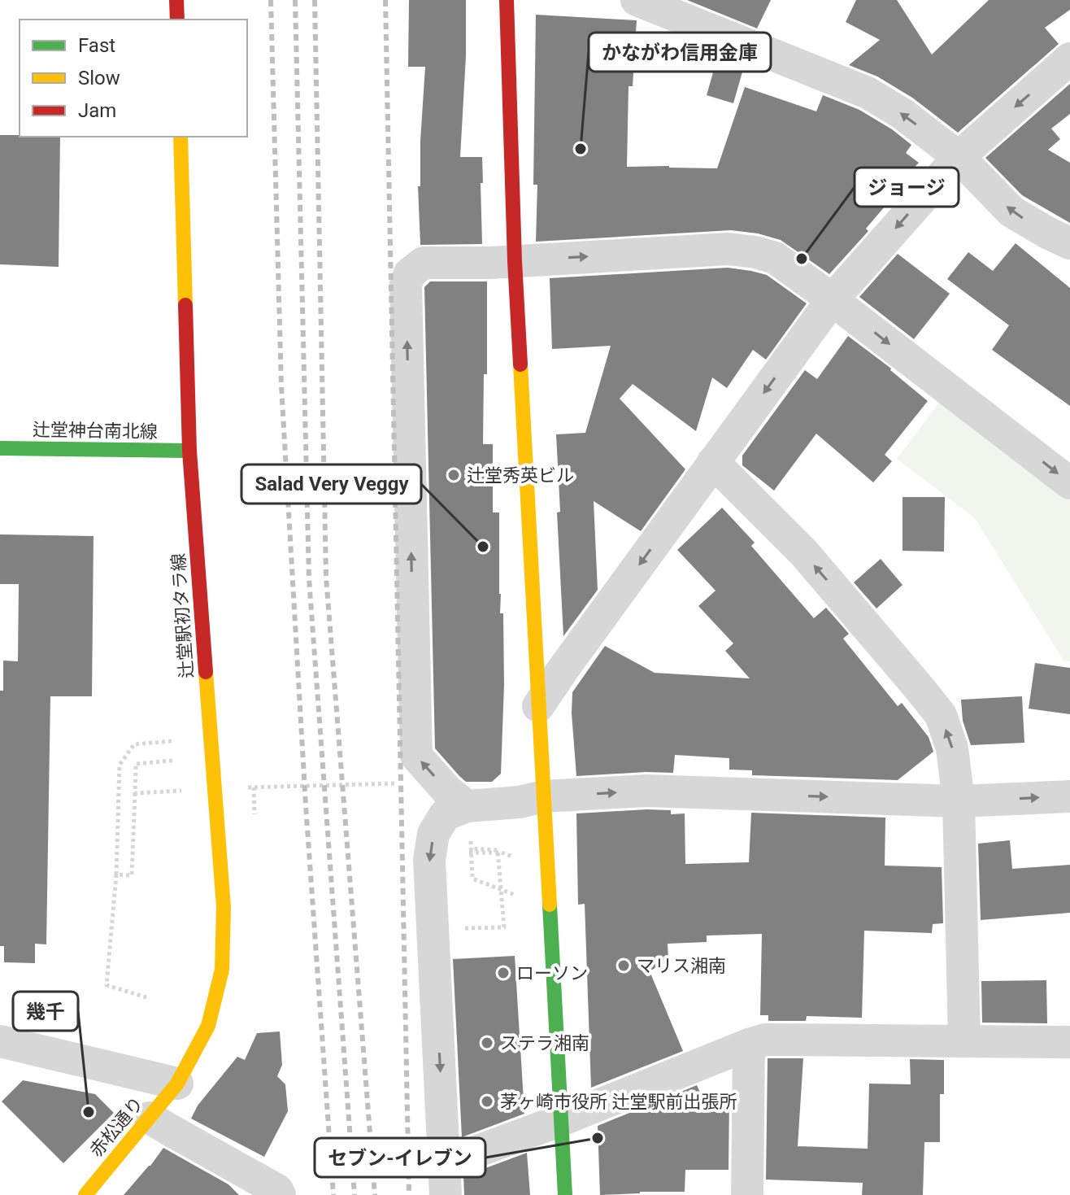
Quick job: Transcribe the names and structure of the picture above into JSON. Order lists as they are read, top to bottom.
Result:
{
  "streets": {
    "street": ["辻堂神台南北線", "辻堂駅初タラ線", "赤松通り"]
  },
  "crossings": [
    ["辻堂神台南北線", "辻堂駅初タラ線"],
    ["辻堂駅初タラ線", "赤松通り"]
  ],
  "places": [
    "かながわ信用金庫",
    "ジョージ",
    "辻堂秀英ビル",
    "Salad Very Veggy",
    "マリス湘南",
    "ローソン",
    "ステラ湘南",
    "茅ヶ崎市役所 辻堂駅前出張所",
    "幾千",
    "セブン-イレブン"
  ],
  "legend": ["Fast", "Slow", "Jam"]
}
